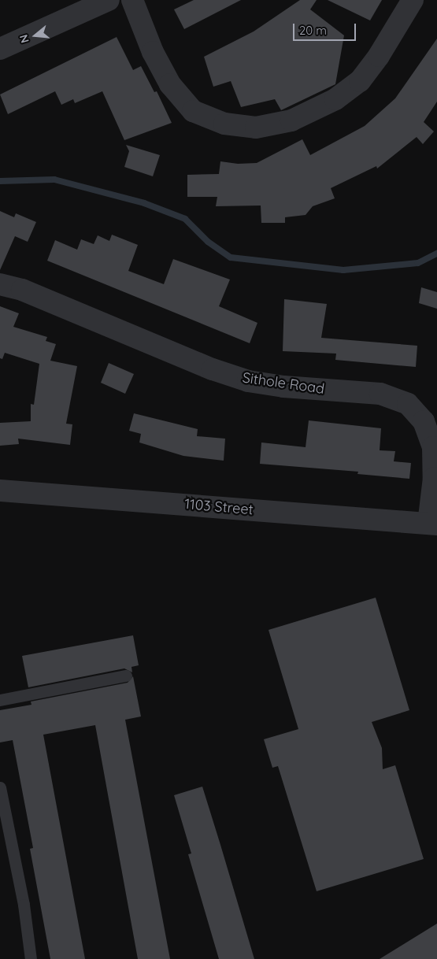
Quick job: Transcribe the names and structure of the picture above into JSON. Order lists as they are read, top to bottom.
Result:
{
  "streets": {
    "street": ["Sithole Road", "1103 Street"]
  },
  "crossings": [
    ["Sithole Road", "1103 Street"]
  ],
  "scale_bar": "20 m",
  "north": "left"
}
